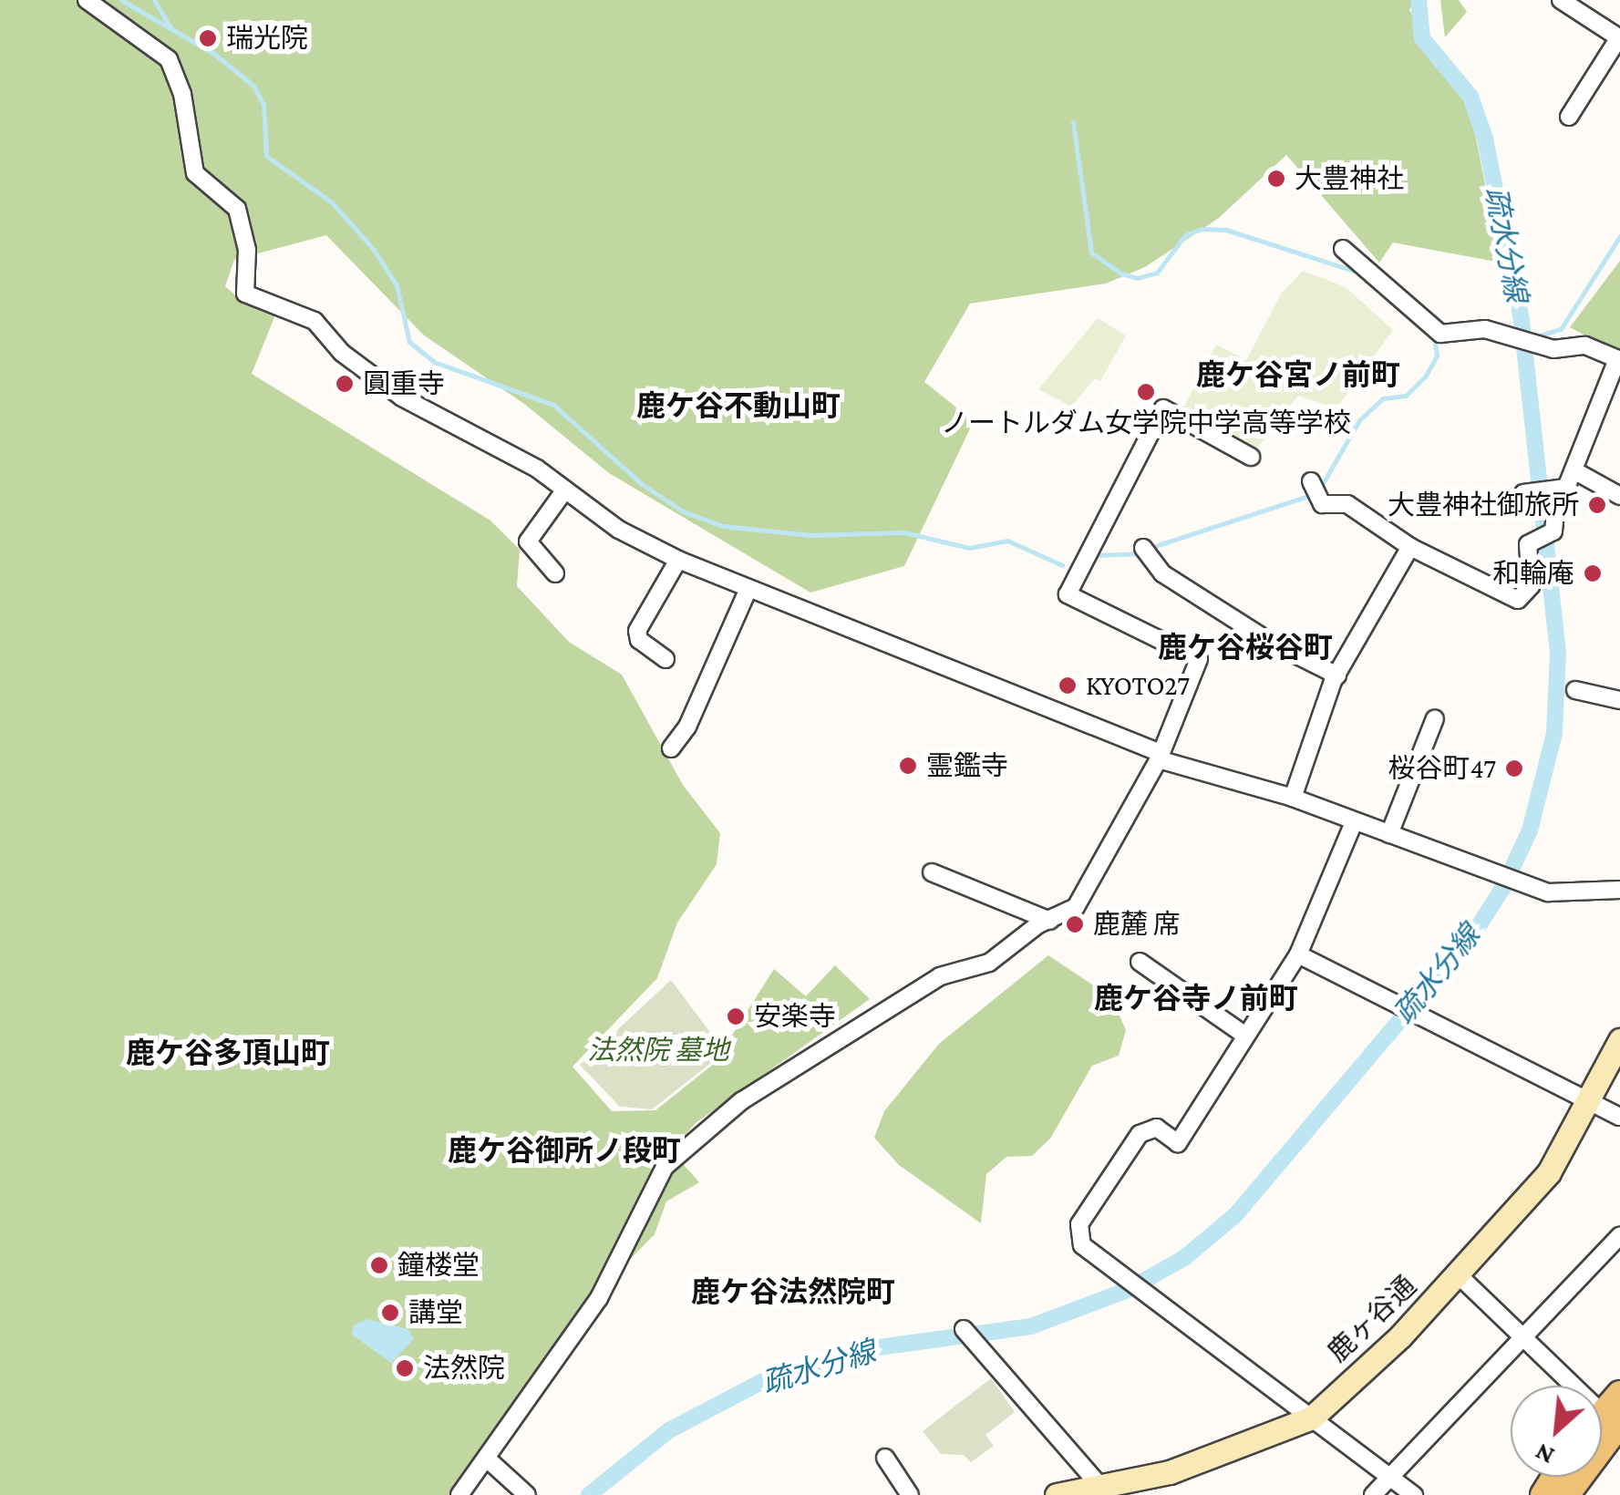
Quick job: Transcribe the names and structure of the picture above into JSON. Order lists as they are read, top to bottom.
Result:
{
  "streets": {
    "street": ["鹿ヶ谷通"]
  },
  "districts": [
    "鹿ケ谷宮ノ前町",
    "鹿ケ谷不動山町",
    "鹿ケ谷桜谷町",
    "鹿ケ谷寺ノ前町",
    "鹿ケ谷多頂山町",
    "鹿ケ谷御所ノ段町",
    "鹿ケ谷法然院町"
  ],
  "water": ["疏水分線"],
  "parks": ["法然院 墓地"],
  "places": [
    "瑞光院",
    "大豊神社",
    "圓重寺",
    "ノートルダム女学院中学高等学校",
    "大豊神社御旅所",
    "和輪庵",
    "KYOTO27",
    "霊鑑寺",
    "桜谷町47",
    "鹿麓 席",
    "安楽寺",
    "鐘楼堂",
    "講堂",
    "法然院"
  ],
  "north": "bottom left"
}
